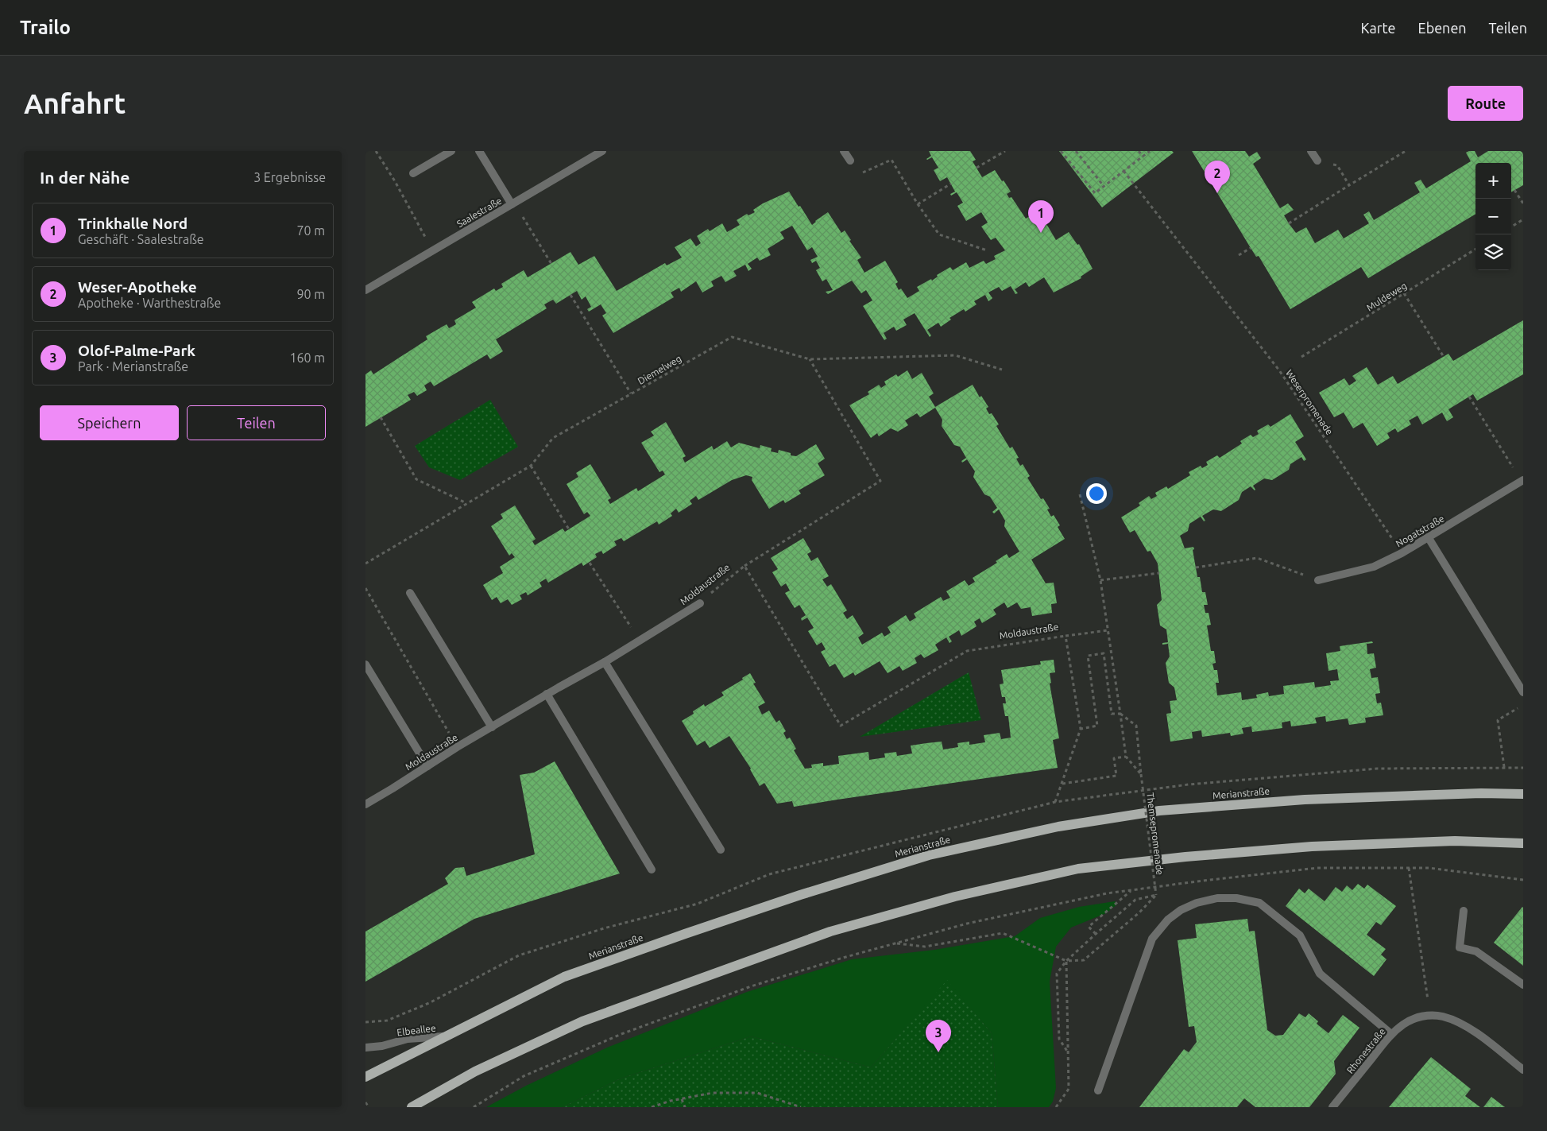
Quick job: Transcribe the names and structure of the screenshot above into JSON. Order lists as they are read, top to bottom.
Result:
{
  "streets": {
    "main road": ["Merianstraße"],
    "street": [
      "Saalestraße",
      "Nogatstraße",
      "Moldaustraße",
      "Elbeallee",
      "Rhonestraße"
    ],
    "path": [
      "Muldeweg",
      "Diemelweg",
      "Weserpromenade",
      "Themsepromenade"
    ]
  },
  "crossings": [
    ["Weserpromenade", "Nogatstraße"],
    ["Merianstraße", "Elbeallee"]
  ],
  "page": {
    "header": "Trailo",
    "nav": ["Karte", "Ebenen", "Teilen"],
    "buttons": [
      "Route",
      ["Speichern", "Teilen"]
    ],
    "title": "Anfahrt",
    "heading": ["In der Nähe", "3 Ergebnisse"],
    "pins": ["2", "1", "3"],
    "map_buttons": ["+", "−"],
    "list": [
      {
        "mark": "1",
        "name": "Trinkhalle Nord",
        "note": "Geschäft · Saalestraße",
        "value": "70 m"
      },
      {
        "mark": "2",
        "name": "Weser-Apotheke",
        "note": "Apotheke · Warthestraße",
        "value": "90 m"
      },
      {
        "mark": "3",
        "name": "Olof-Palme-Park",
        "note": "Park · Merianstraße",
        "value": "160 m"
      }
    ]
  }
}
